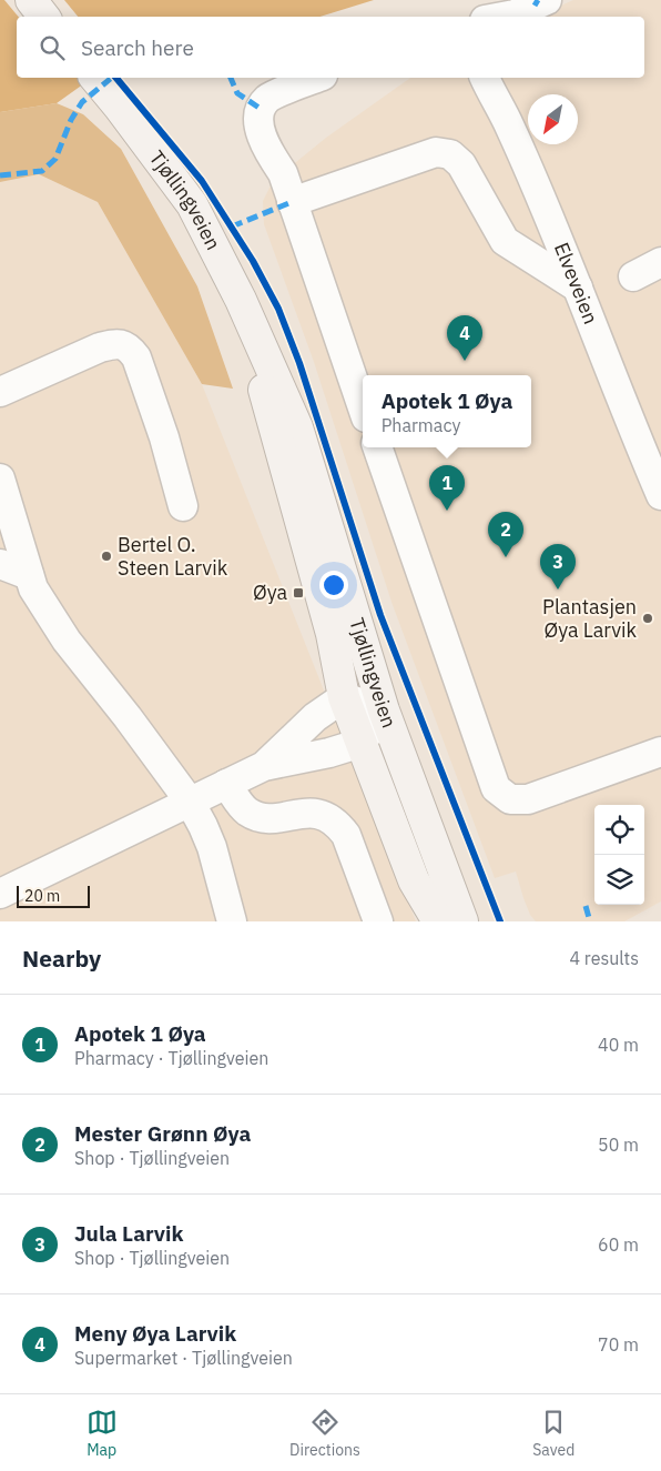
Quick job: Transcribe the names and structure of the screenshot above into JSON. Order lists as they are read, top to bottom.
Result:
{
  "streets": {
    "main road": ["Tjøllingveien"],
    "lane": ["Elveveien"]
  },
  "places": {
    "other": ["Bertel O. Steen Larvik", "Plantasjen Øya Larvik"],
    "transit": ["Øya"]
  },
  "scale_bar": "20 m",
  "north": "bottom left",
  "page": {
    "search": "Search here",
    "pins": [
      "4",
      "1",
      "2",
      "3"
    ],
    "popup": ["Apotek 1 Øya", "Pharmacy"],
    "scale": "20 m",
    "heading": ["Nearby", "4 results"],
    "list": [
      {
        "mark": "1",
        "name": "Apotek 1 Øya",
        "note": "Pharmacy · Tjøllingveien",
        "value": "40 m"
      },
      {
        "mark": "2",
        "name": "Mester Grønn Øya",
        "note": "Shop · Tjøllingveien",
        "value": "50 m"
      },
      {
        "mark": "3",
        "name": "Jula Larvik",
        "note": "Shop · Tjøllingveien",
        "value": "60 m"
      },
      {
        "mark": "4",
        "name": "Meny Øya Larvik",
        "note": "Supermarket · Tjøllingveien",
        "value": "70 m"
      }
    ],
    "nav": ["Map", "Directions", "Saved"]
  }
}
